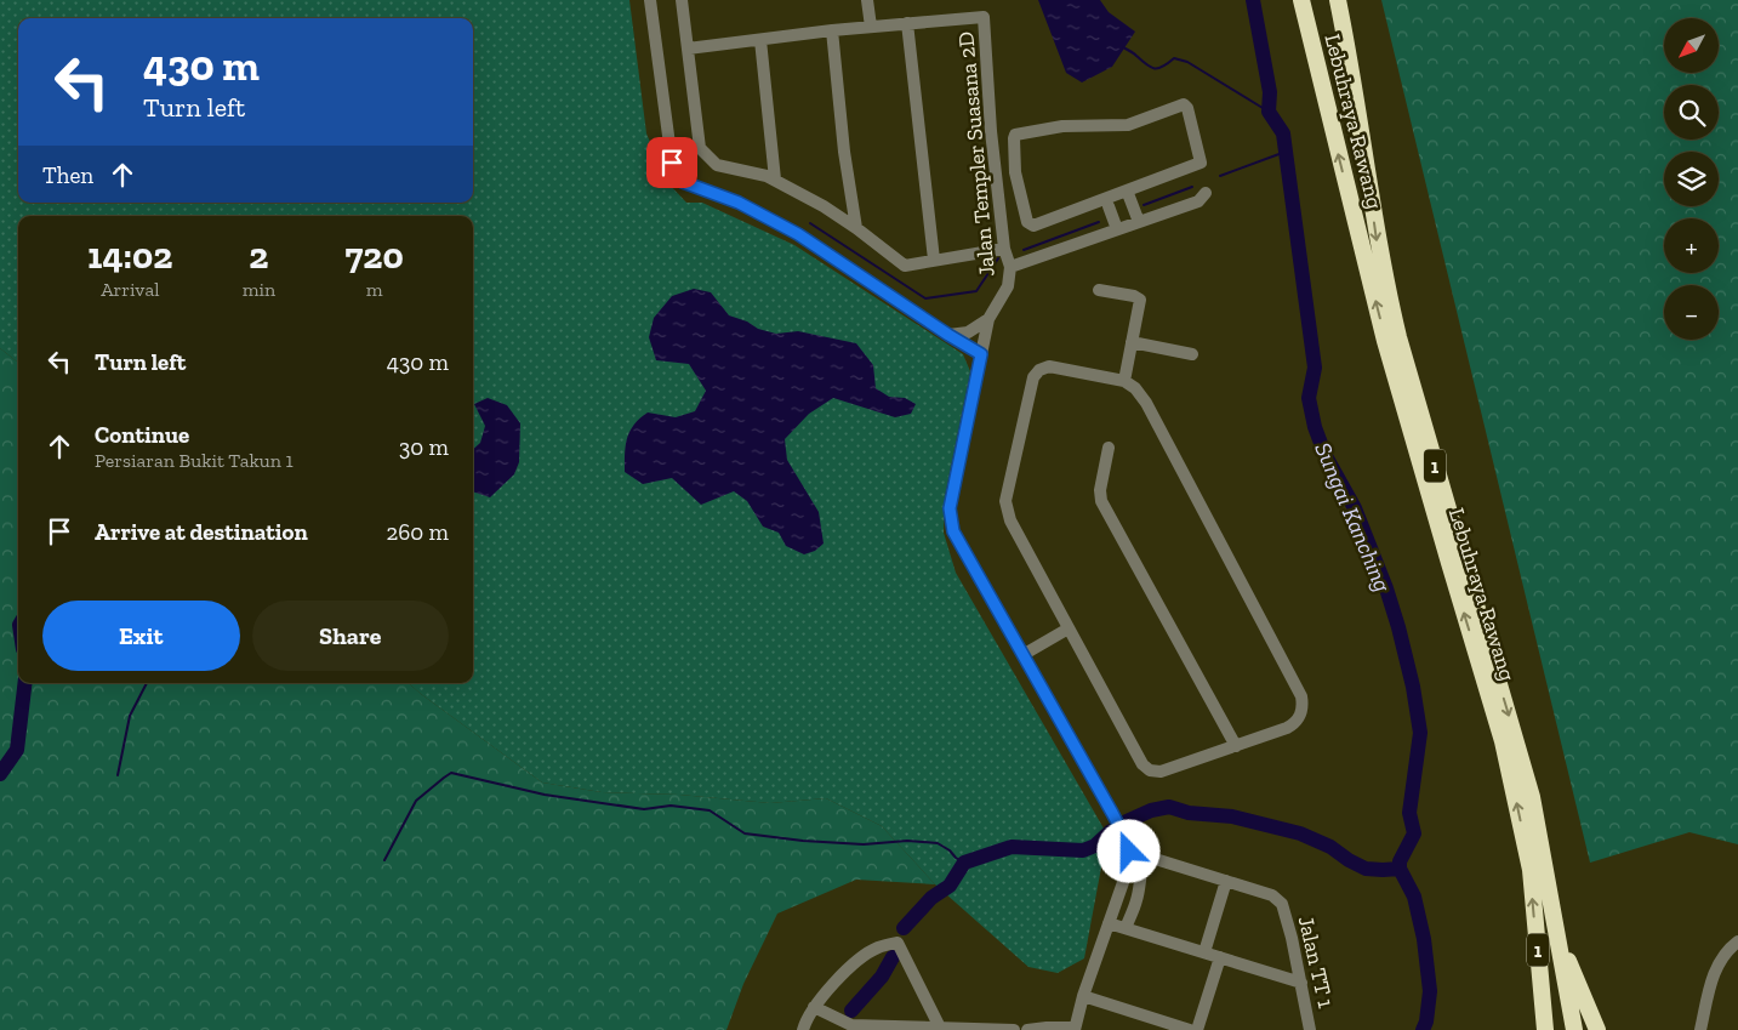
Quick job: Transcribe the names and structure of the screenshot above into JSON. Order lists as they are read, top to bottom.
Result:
{
  "streets": {
    "highway": ["Lebuhraya Rawang", "1"],
    "street": ["Jalan Templer Suasana 2D", "Jalan TT 1"]
  },
  "water": ["Sungai Kanching"],
  "north": "bottom left",
  "page": {
    "map_buttons": ["+", "−"],
    "turn": ["430 m", "Turn left"],
    "then": "Then",
    "eta": [
      "14:02",
      "Arrival",
      "2",
      "min",
      "720",
      "m"
    ],
    "list": [
      {
        "name": "Turn left",
        "value": "430 m"
      },
      {
        "name": "Continue",
        "note": "Persiaran Bukit Takun 1",
        "value": "30 m"
      },
      {
        "name": "Arrive at destination",
        "value": "260 m"
      }
    ],
    "buttons": ["Exit", "Share"]
  }
}
